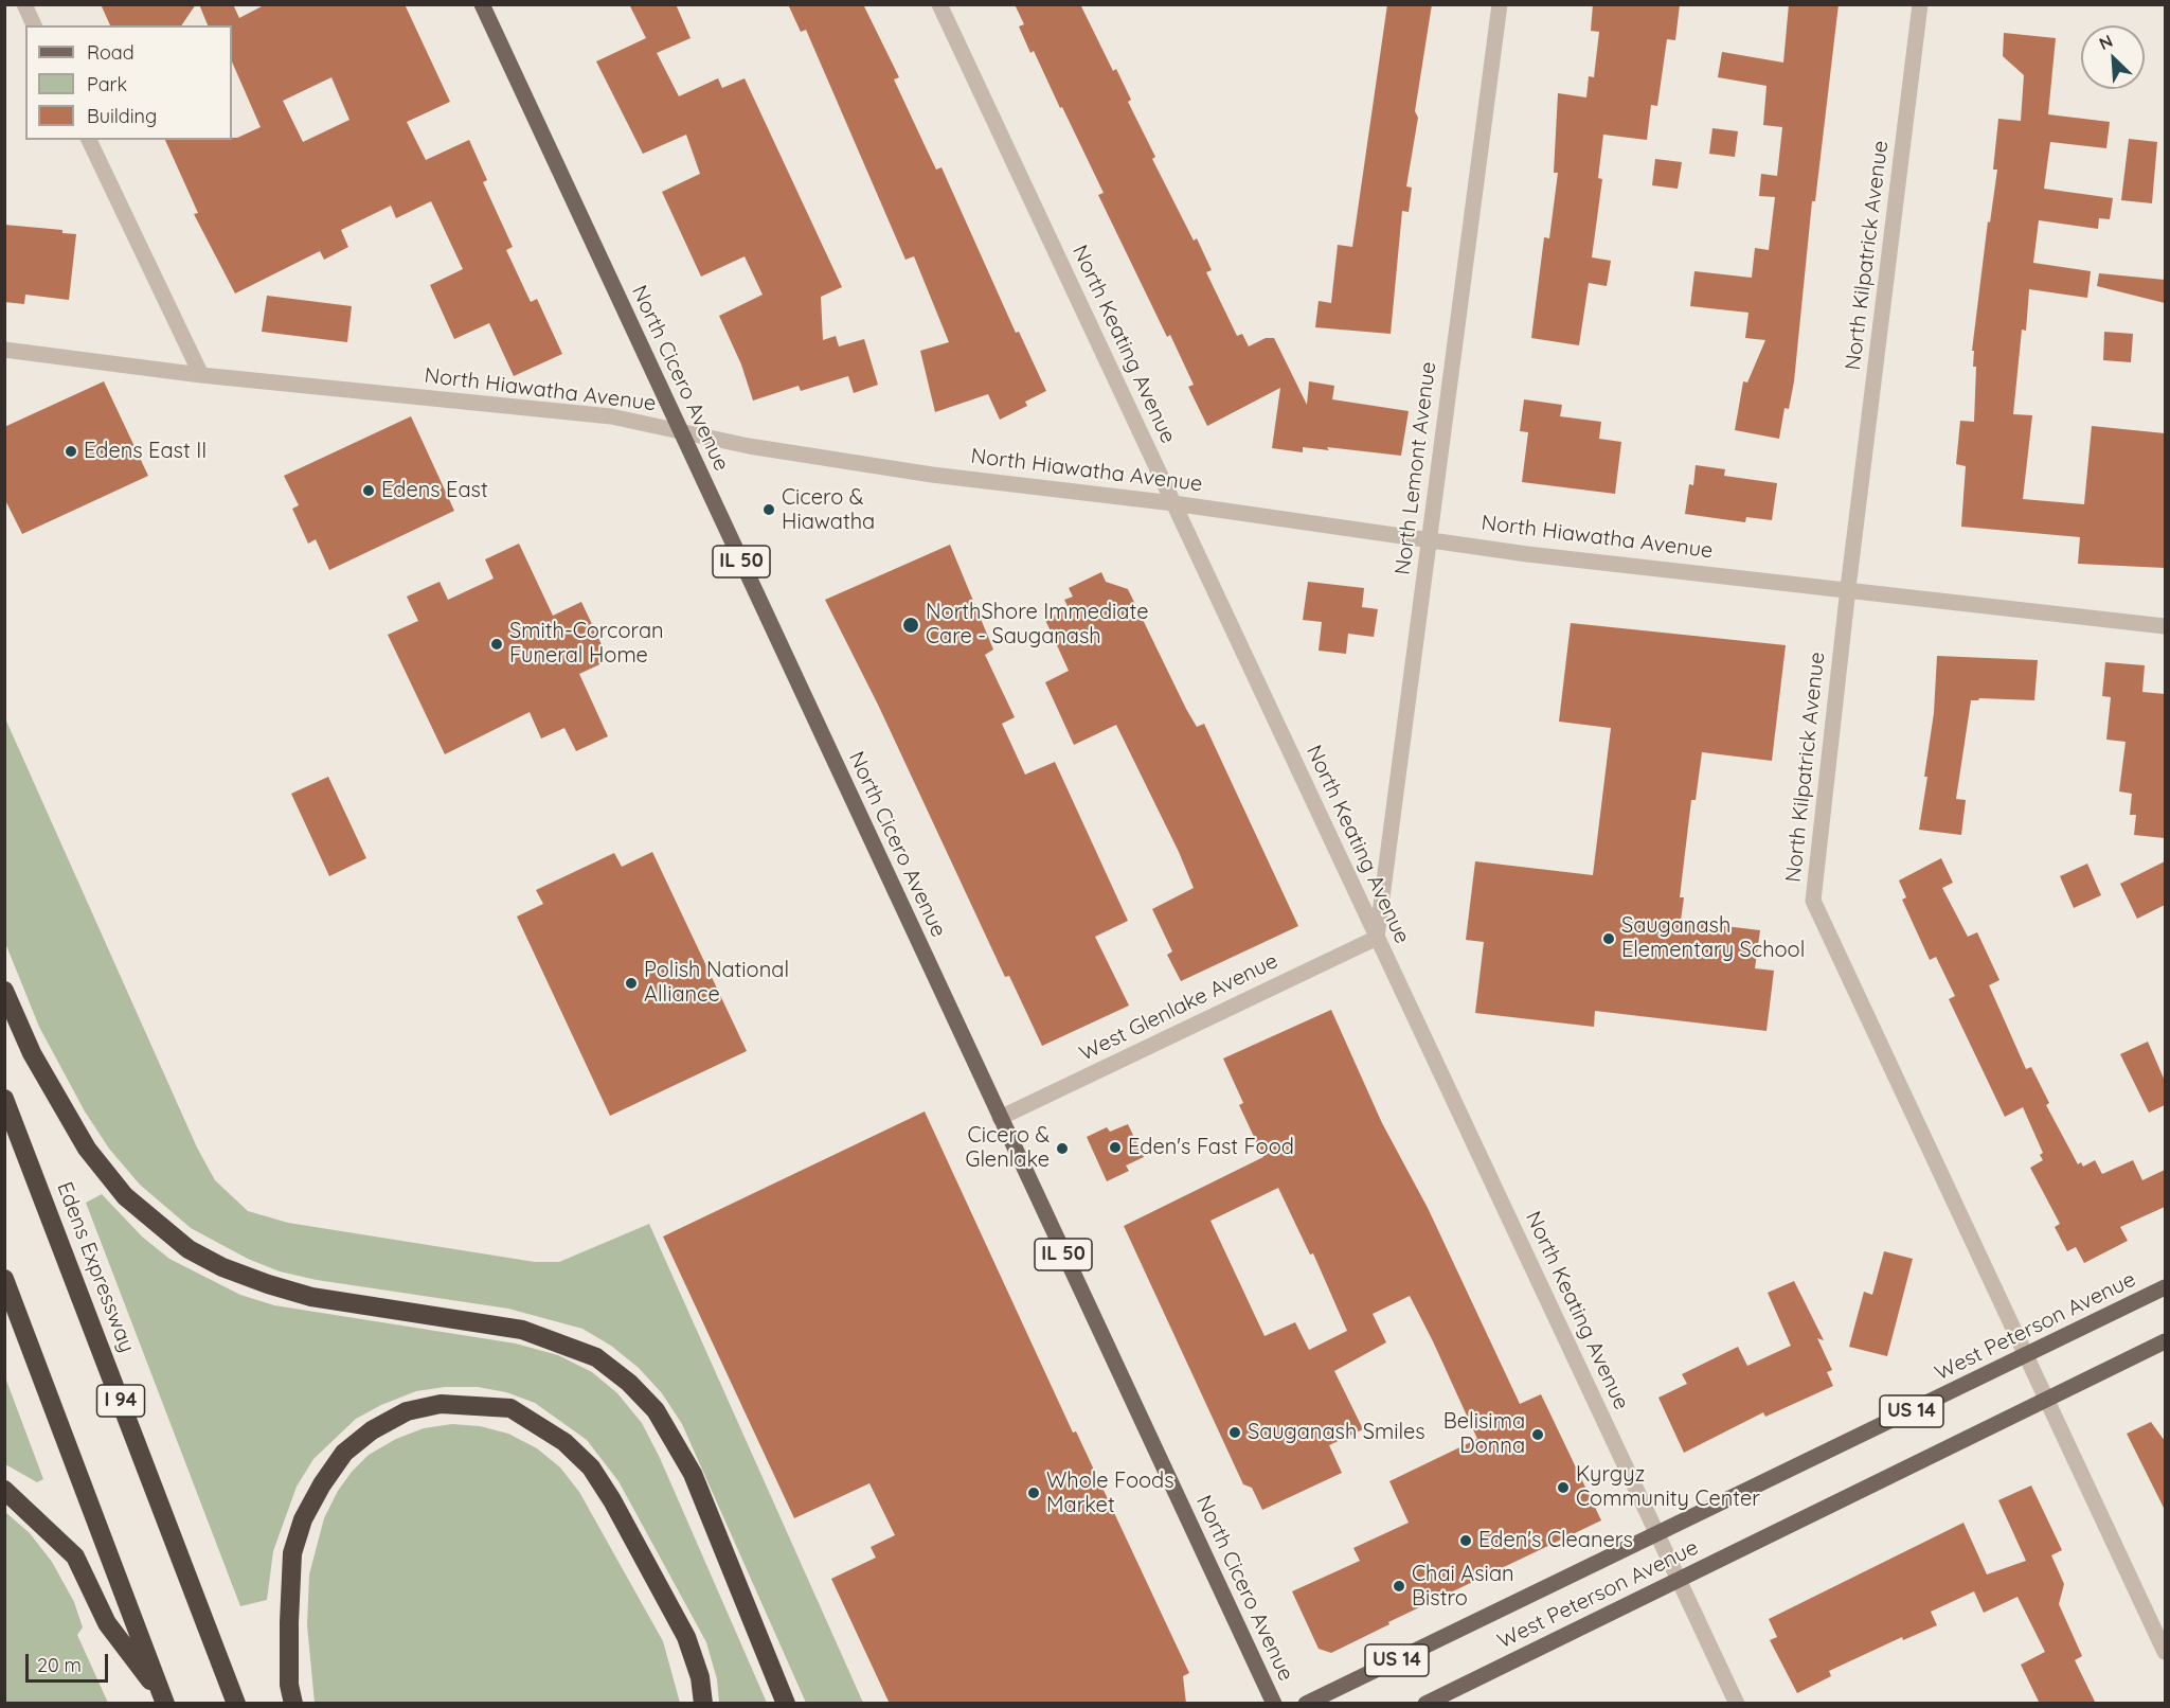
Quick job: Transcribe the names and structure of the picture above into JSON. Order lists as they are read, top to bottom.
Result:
{
  "streets": {
    "highway": ["Edens Expressway", "I 94"],
    "main road": [
      "North Cicero Avenue",
      "IL 50",
      "West Peterson Avenue",
      "US 14"
    ],
    "street": [
      "North Kilpatrick Avenue",
      "North Keating Avenue",
      "North Hiawatha Avenue",
      "North Lemont Avenue",
      "West Glenlake Avenue"
    ]
  },
  "crossings": [
    ["North Kilpatrick Avenue", "North Hiawatha Avenue"],
    ["North Kilpatrick Avenue", "West Peterson Avenue"],
    ["North Keating Avenue", "North Hiawatha Avenue"],
    ["North Keating Avenue", "North Lemont Avenue"],
    ["North Keating Avenue", "West Glenlake Avenue"],
    ["North Keating Avenue", "West Peterson Avenue"],
    ["North Cicero Avenue", "North Hiawatha Avenue"],
    ["North Cicero Avenue", "West Glenlake Avenue"],
    ["North Hiawatha Avenue", "North Lemont Avenue"],
    ["North Lemont Avenue", "West Glenlake Avenue"]
  ],
  "places": [
    "Edens East II",
    "Edens East",
    "Cicero & Hiawatha",
    "NorthShore Immediate Care - Sauganash",
    "Smith-Corcoran Funeral Home",
    "Sauganash Elementary School",
    "Polish National Alliance",
    "Eden's Fast Food",
    "Cicero & Glenlake",
    "Sauganash Smiles",
    "Belisima Donna",
    "Kyrgyz Community Center",
    "Whole Foods Market",
    "Eden's Cleaners",
    "Chai Asian Bistro"
  ],
  "legend": ["Road", "Park", "Building"],
  "scale_bar": "20 m",
  "north": "top left"
}
